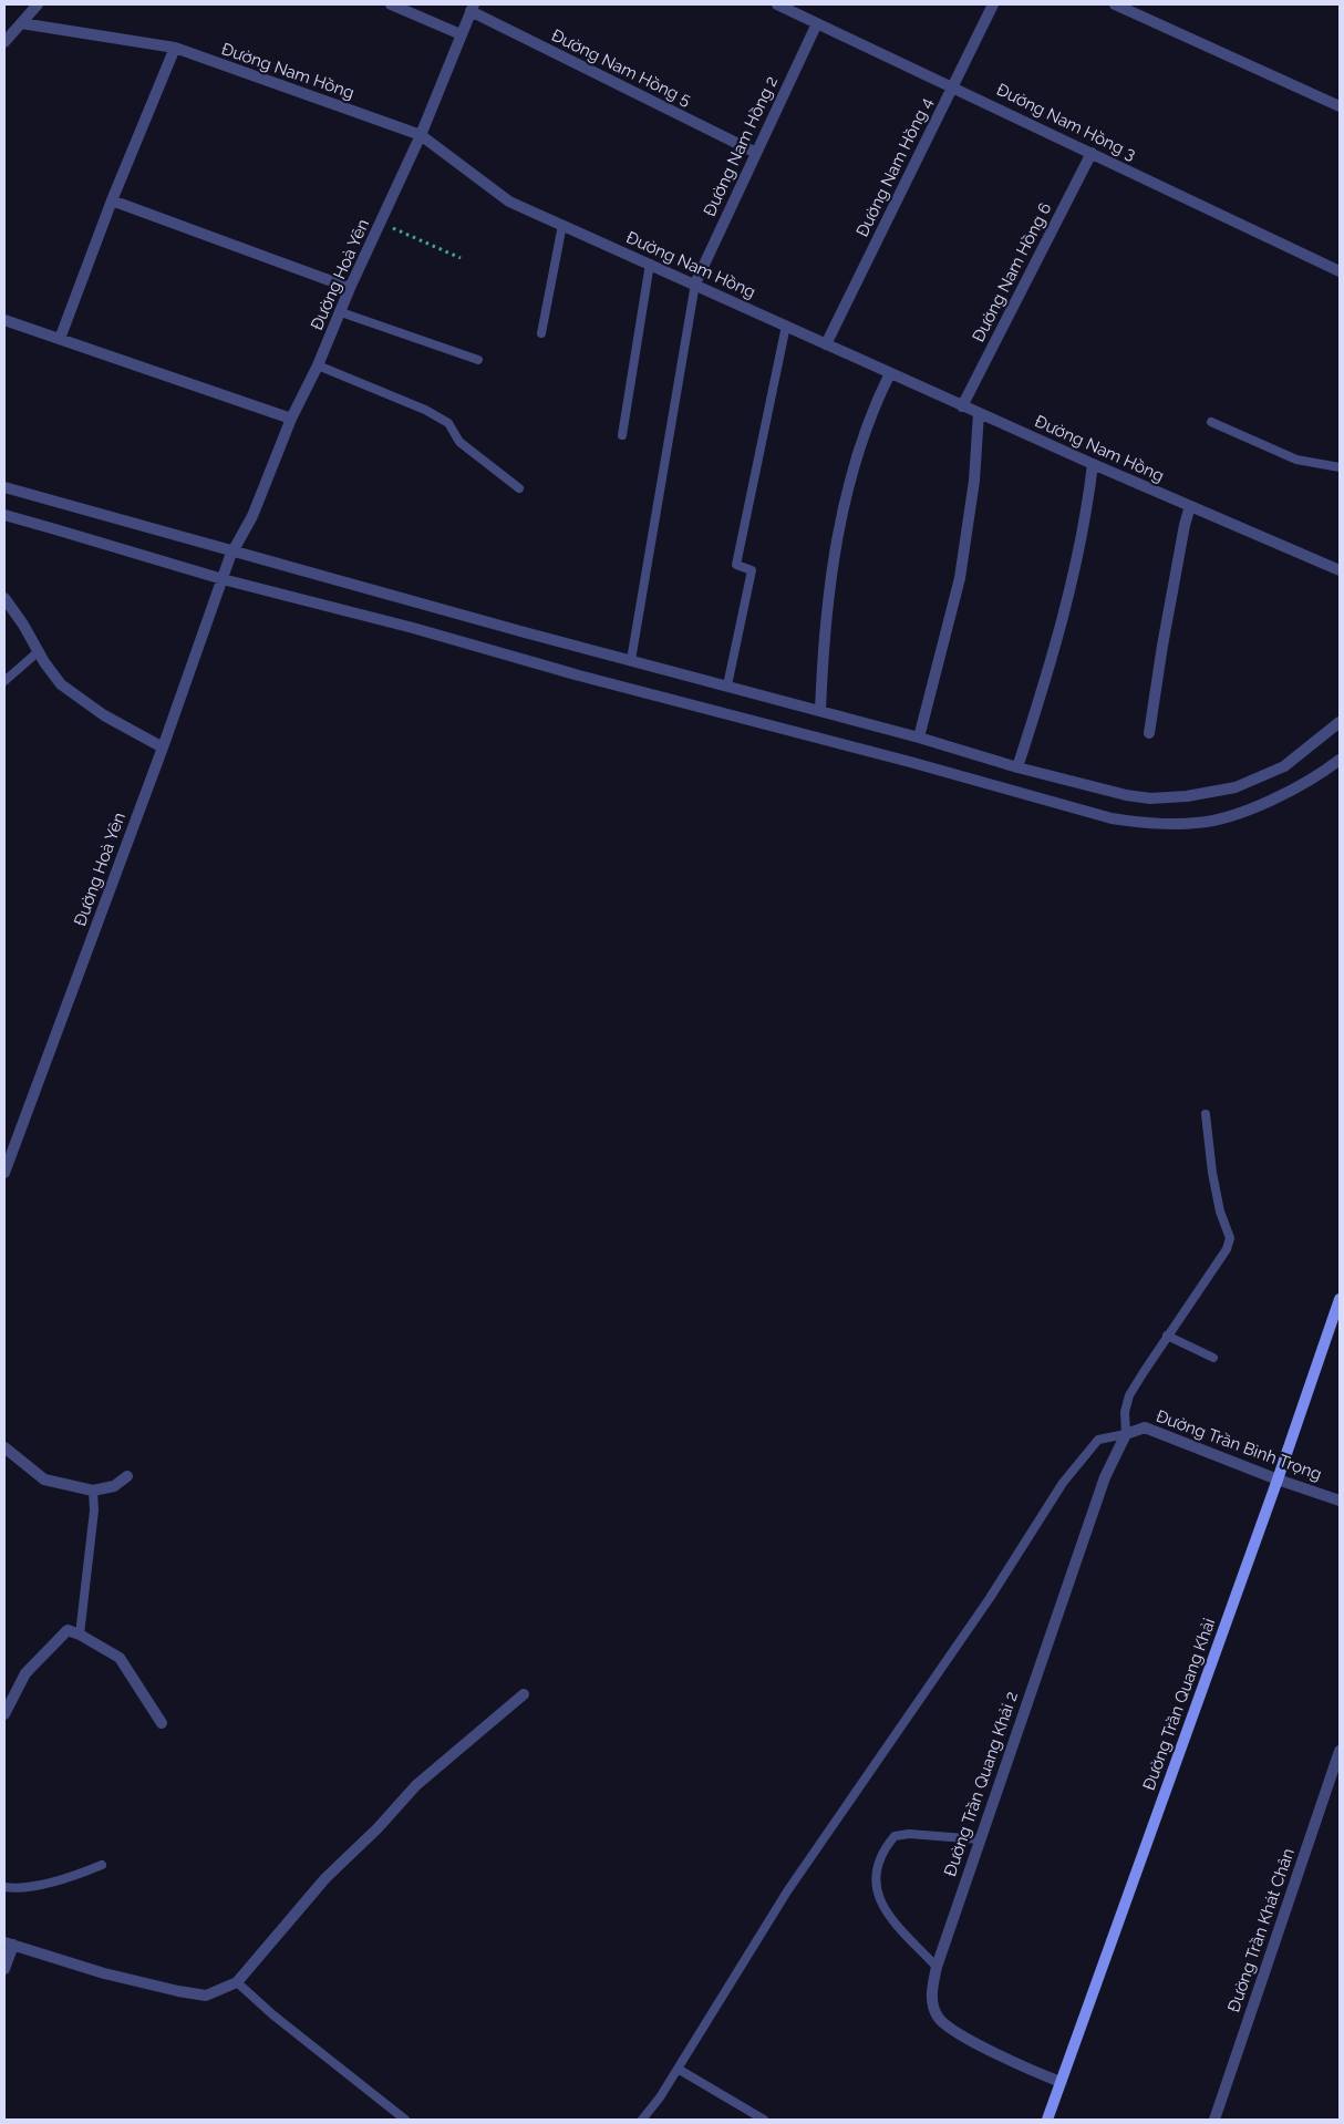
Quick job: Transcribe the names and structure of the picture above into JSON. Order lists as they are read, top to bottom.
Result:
{
  "streets": {
    "main road": ["Đường Trần Quang Khải"],
    "street": [
      "Đường Nam Hồng 5",
      "Đường Nam Hồng",
      "Đường Nam Hồng 3",
      "Đường Nam Hồng 2",
      "Đường Nam Hồng 4",
      "Đường Nam Hồng 6",
      "Đường Hoà Yên",
      "Đường Trần Bình Trọng",
      "Đường Trần Quang Khải 2",
      "Đường Trần Khát Chân"
    ]
  },
  "crossings": [
    ["Đường Nam Hồng 5", "Đường Nam Hồng 2"],
    ["Đường Nam Hồng 5", "Đường Hoà Yên"],
    ["Đường Nam Hồng", "Đường Nam Hồng 2"],
    ["Đường Nam Hồng", "Đường Nam Hồng 4"],
    ["Đường Nam Hồng", "Đường Nam Hồng 6"],
    ["Đường Nam Hồng", "Đường Hoà Yên"],
    ["Đường Nam Hồng 3", "Đường Nam Hồng 2"],
    ["Đường Nam Hồng 3", "Đường Nam Hồng 4"],
    ["Đường Nam Hồng 3", "Đường Nam Hồng 6"],
    ["Đường Trần Bình Trọng", "Đường Trần Quang Khải"],
    ["Đường Trần Bình Trọng", "Đường Trần Quang Khải 2"],
    ["Đường Trần Quang Khải", "Đường Trần Quang Khải 2"]
  ]
}
